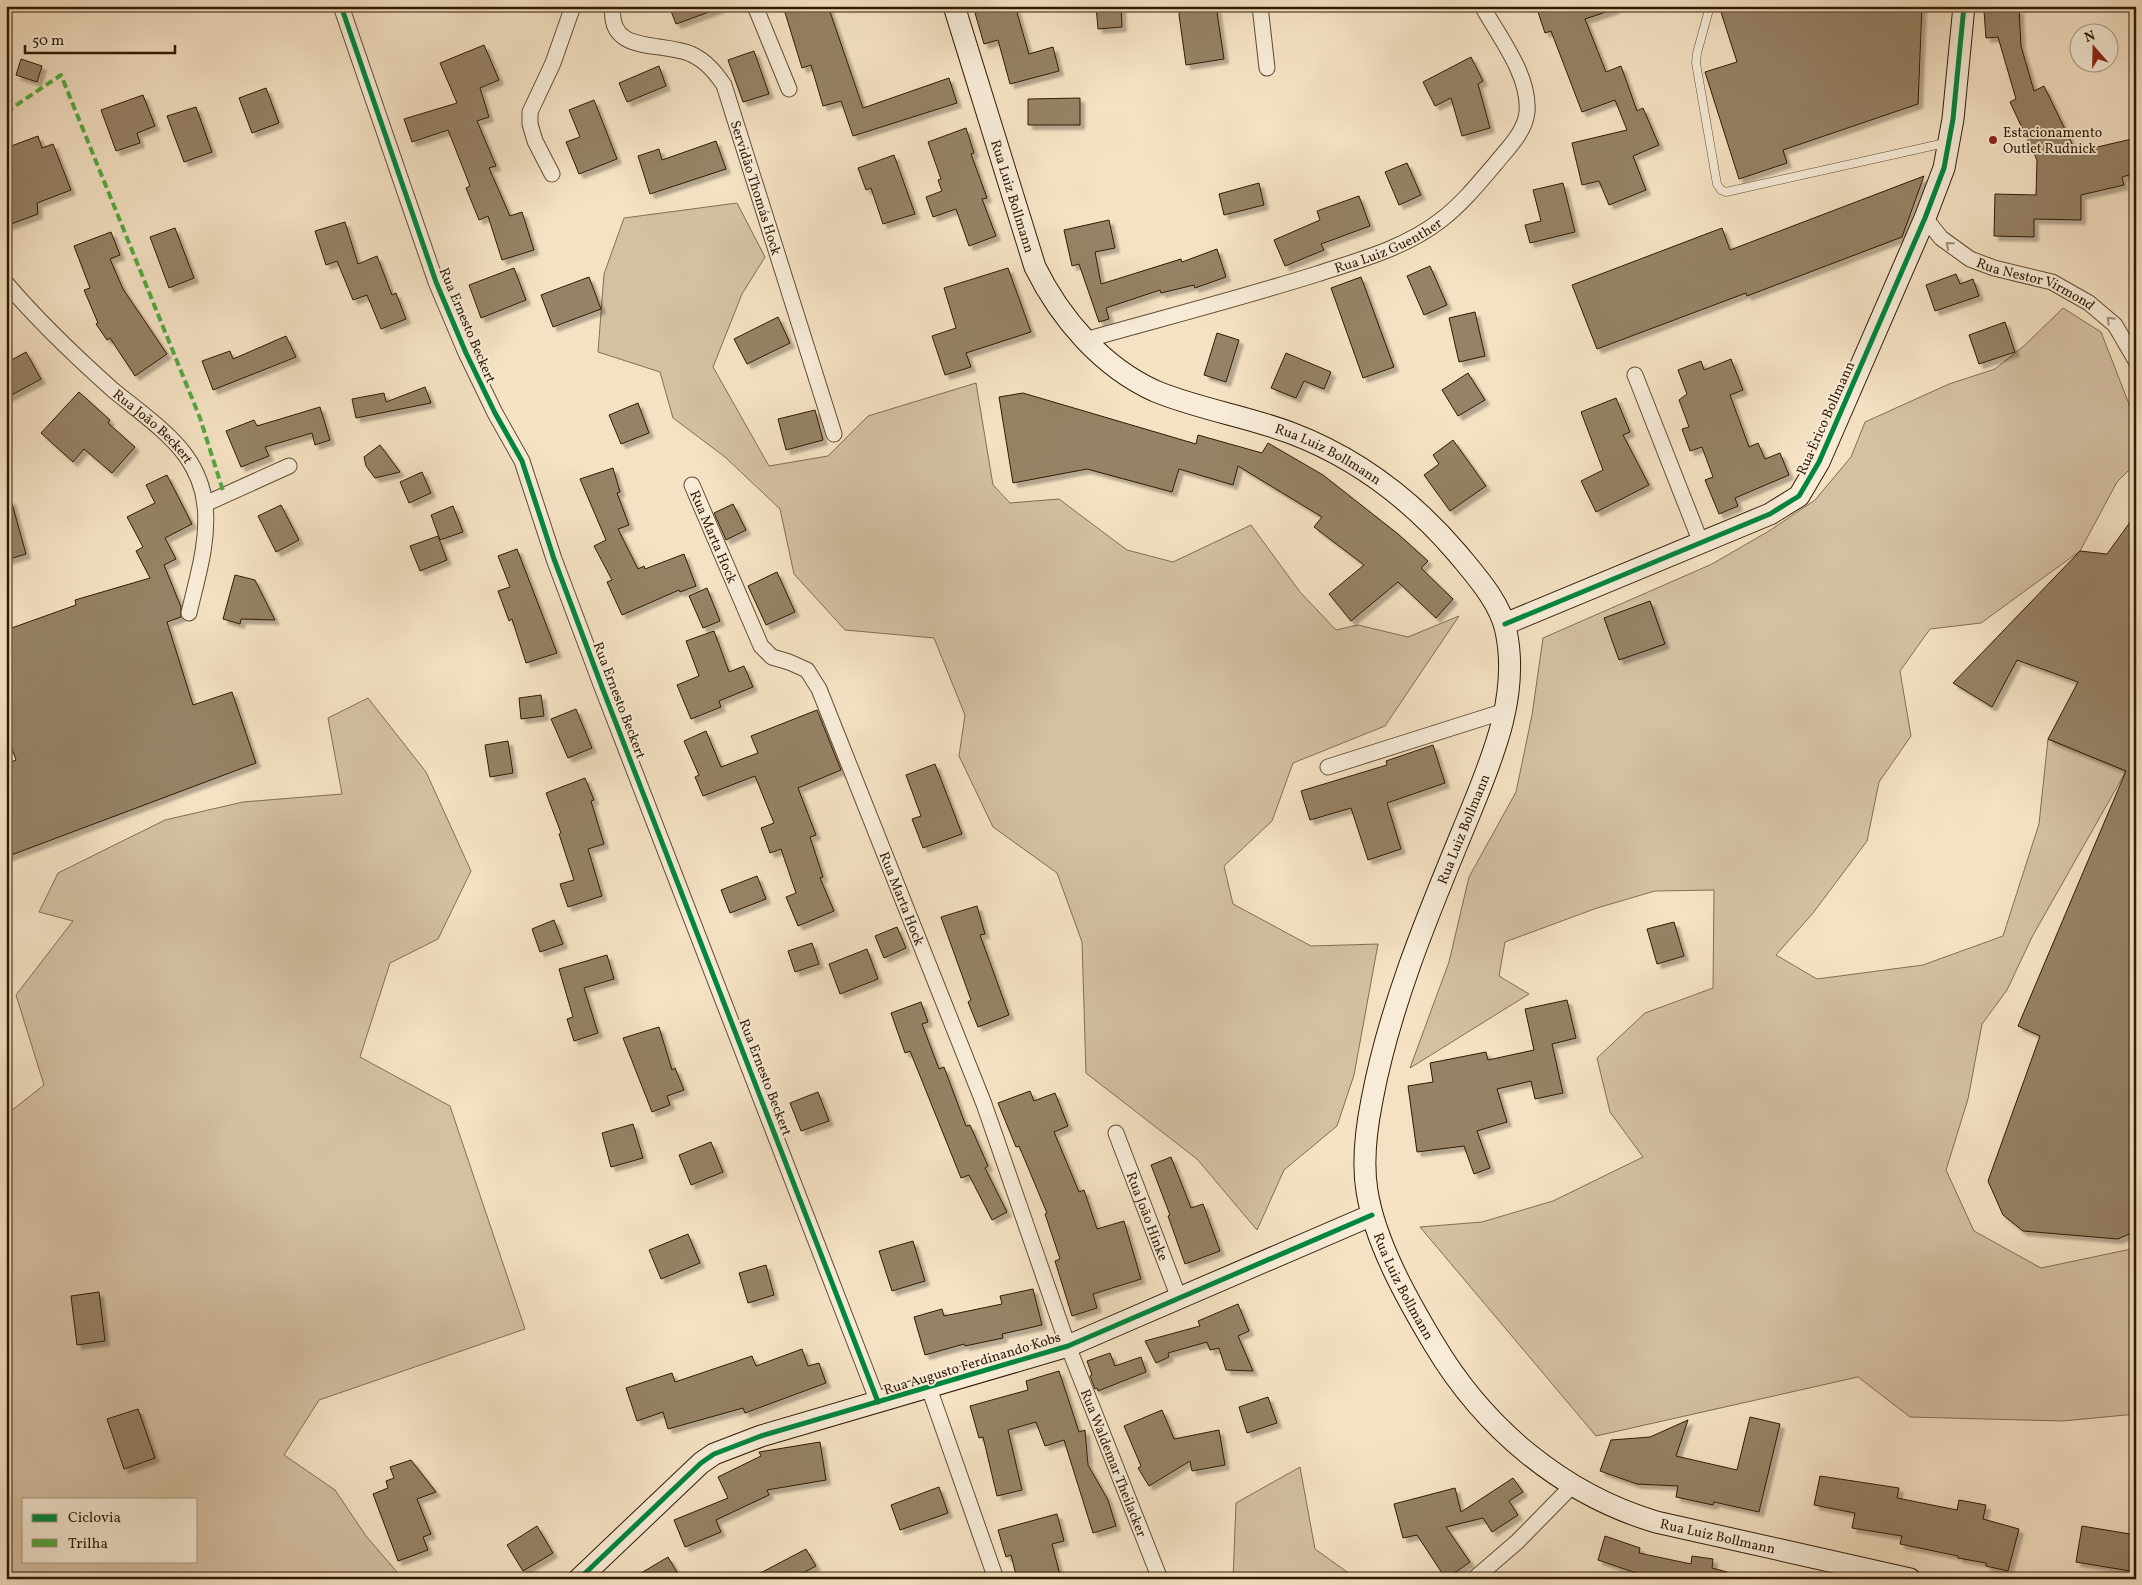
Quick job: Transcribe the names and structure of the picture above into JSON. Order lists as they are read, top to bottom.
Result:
{
  "streets": {
    "main road": ["Rua Luiz Bollmann", "Rua Érico Bollmann", "Rua Augusto Ferdinando Kobs"],
    "street": [
      "Servidão Thomás Hock",
      "Rua Luiz Guenther",
      "Rua Nestor Virmond",
      "Rua Ernesto Beckert",
      "Rua João Beckert",
      "Rua Marta Hock",
      "Rua João Hinke",
      "Rua Waldemar Theilacker"
    ]
  },
  "crossings": [
    ["Rua Luiz Bollmann", "Rua Luiz Guenther"],
    ["Rua Luiz Bollmann", "Rua Érico Bollmann"],
    ["Rua Luiz Bollmann", "Rua Augusto Ferdinando Kobs"],
    ["Rua Nestor Virmond", "Rua Érico Bollmann"],
    ["Rua Ernesto Beckert", "Rua Augusto Ferdinando Kobs"],
    ["Rua Marta Hock", "Rua Augusto Ferdinando Kobs"],
    ["Rua Marta Hock", "Rua Waldemar Theilacker"],
    ["Rua João Hinke", "Rua Augusto Ferdinando Kobs"],
    ["Rua Augusto Ferdinando Kobs", "Rua Waldemar Theilacker"]
  ],
  "one_way": ["Rua Nestor Virmond"],
  "places": ["Estacionamento Outlet Rudnick"],
  "legend": ["Ciclovia", "Trilha"],
  "scale_bar": "50 m",
  "north": "top"
}
